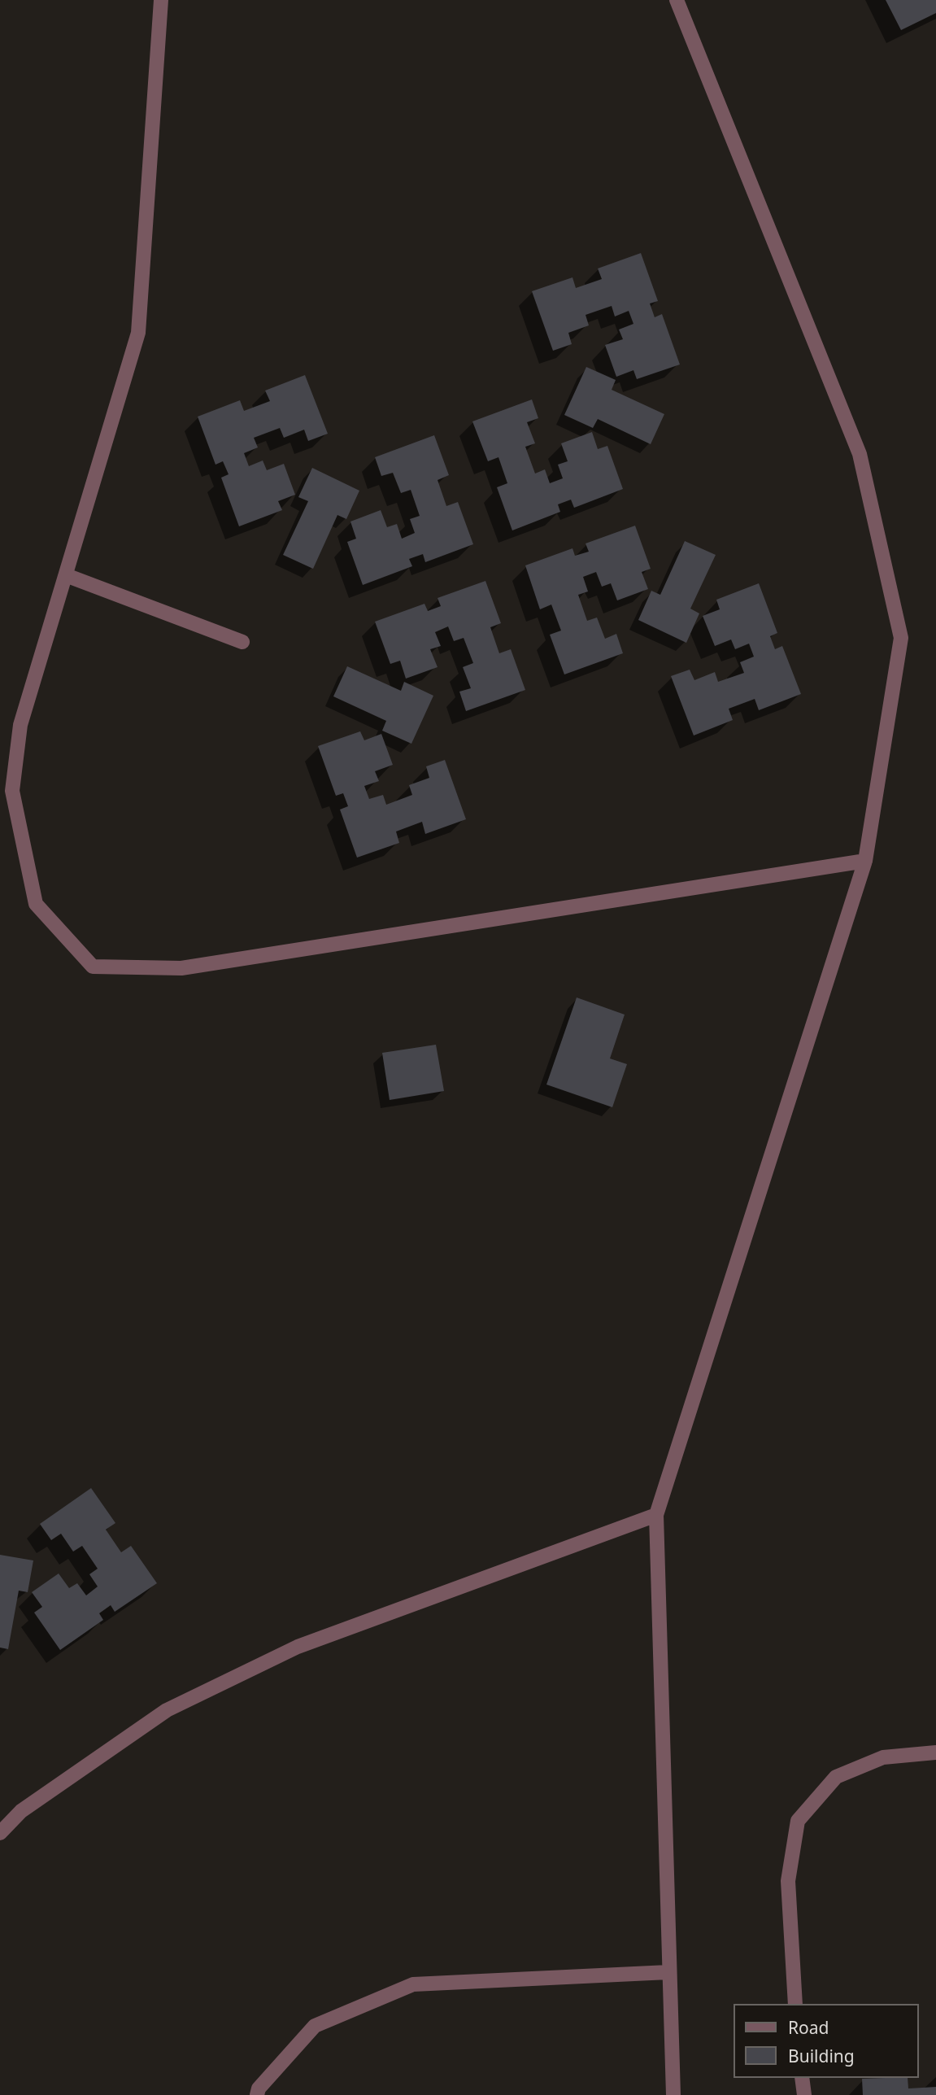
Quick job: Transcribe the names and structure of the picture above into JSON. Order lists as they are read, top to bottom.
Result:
{
  "legend": ["Road", "Building"]
}
